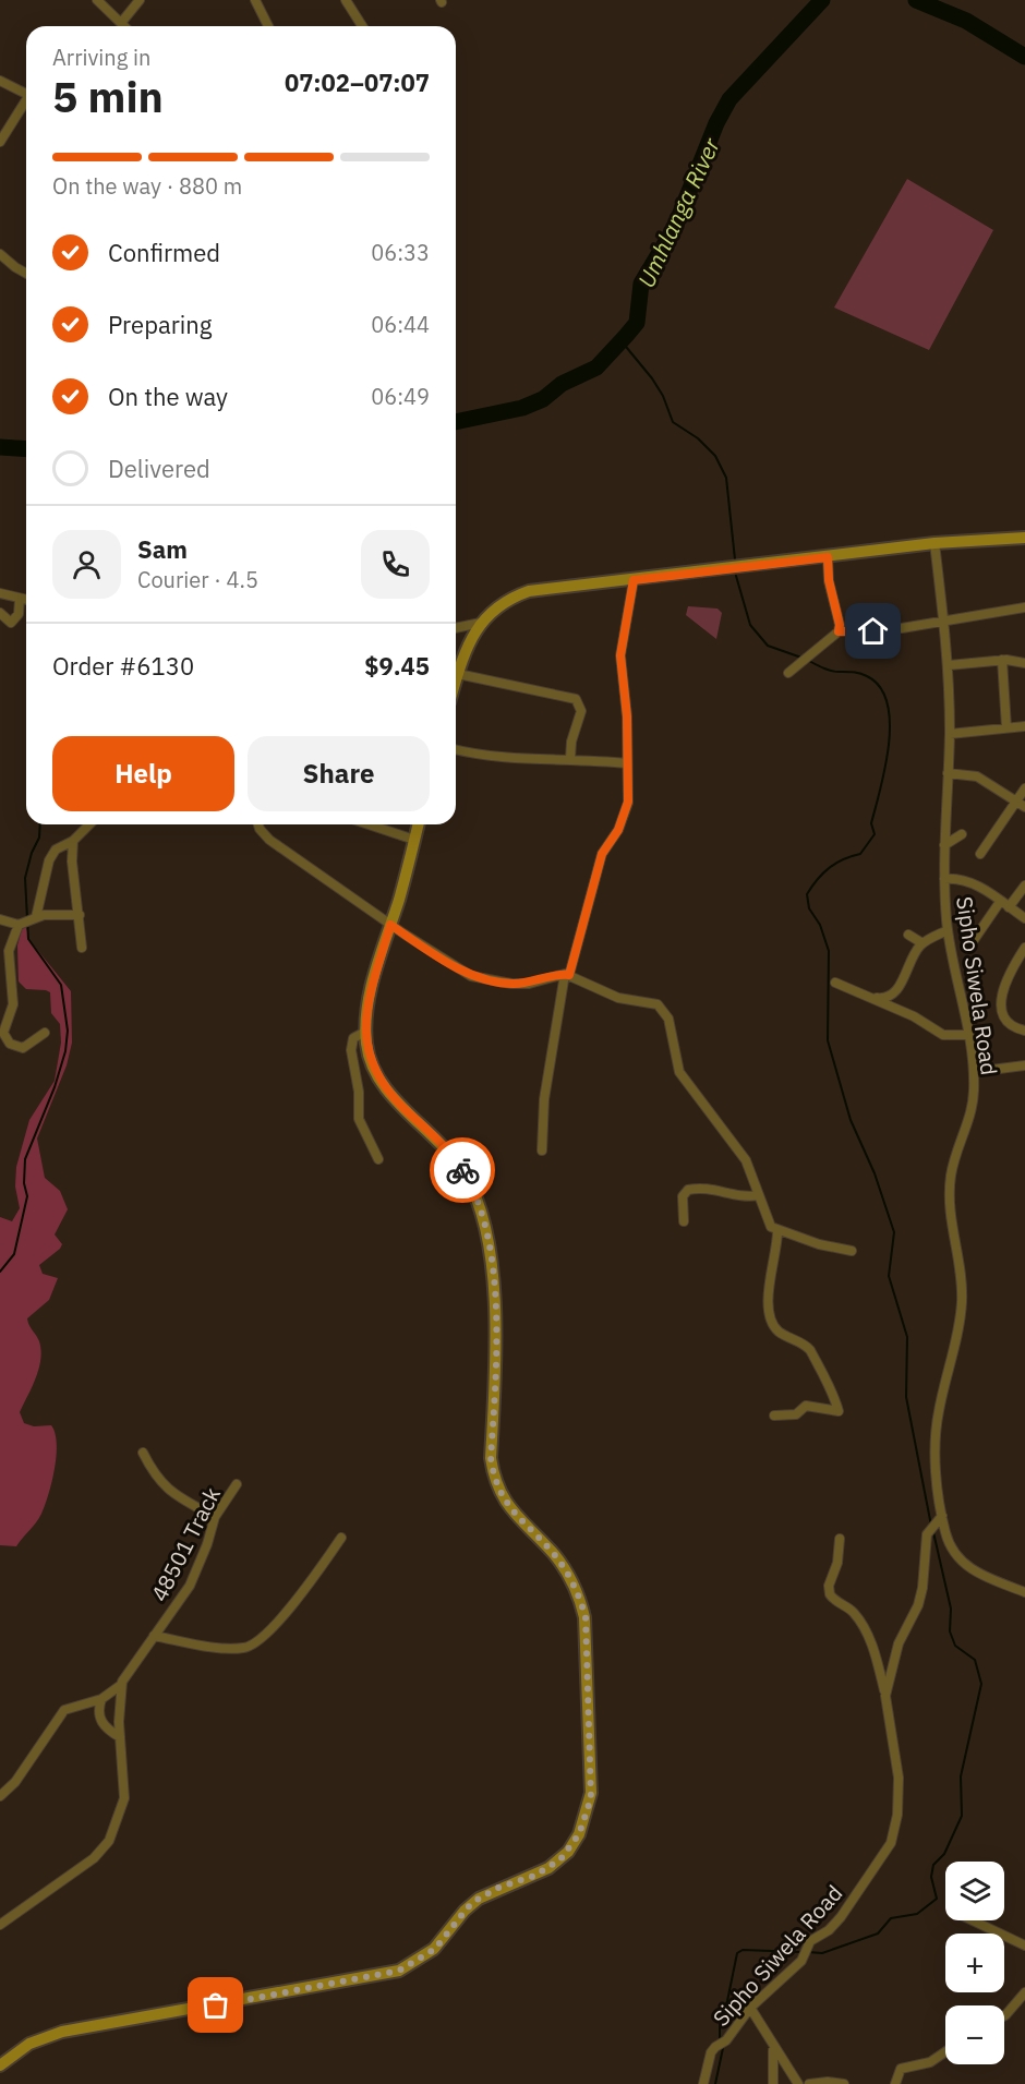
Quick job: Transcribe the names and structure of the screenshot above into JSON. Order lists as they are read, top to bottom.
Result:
{
  "streets": {
    "street": ["Sipho Siwela Road", "48501 Track"]
  },
  "water": ["Umhlanga River"],
  "page": {
    "heading": ["5 min", "Arriving in", "07:02–07:07"],
    "panel": [
      "Sam",
      "Courier · 4.5",
      "Order #6130",
      "$9.45"
    ],
    "bar": "On the way · 880 m",
    "list": [
      ["Confirmed", "06:33"],
      ["Preparing", "06:44"],
      ["On the way", "06:49"],
      "Delivered"
    ],
    "buttons": ["Help", "Share"],
    "map_buttons": ["+", "−"]
  }
}
